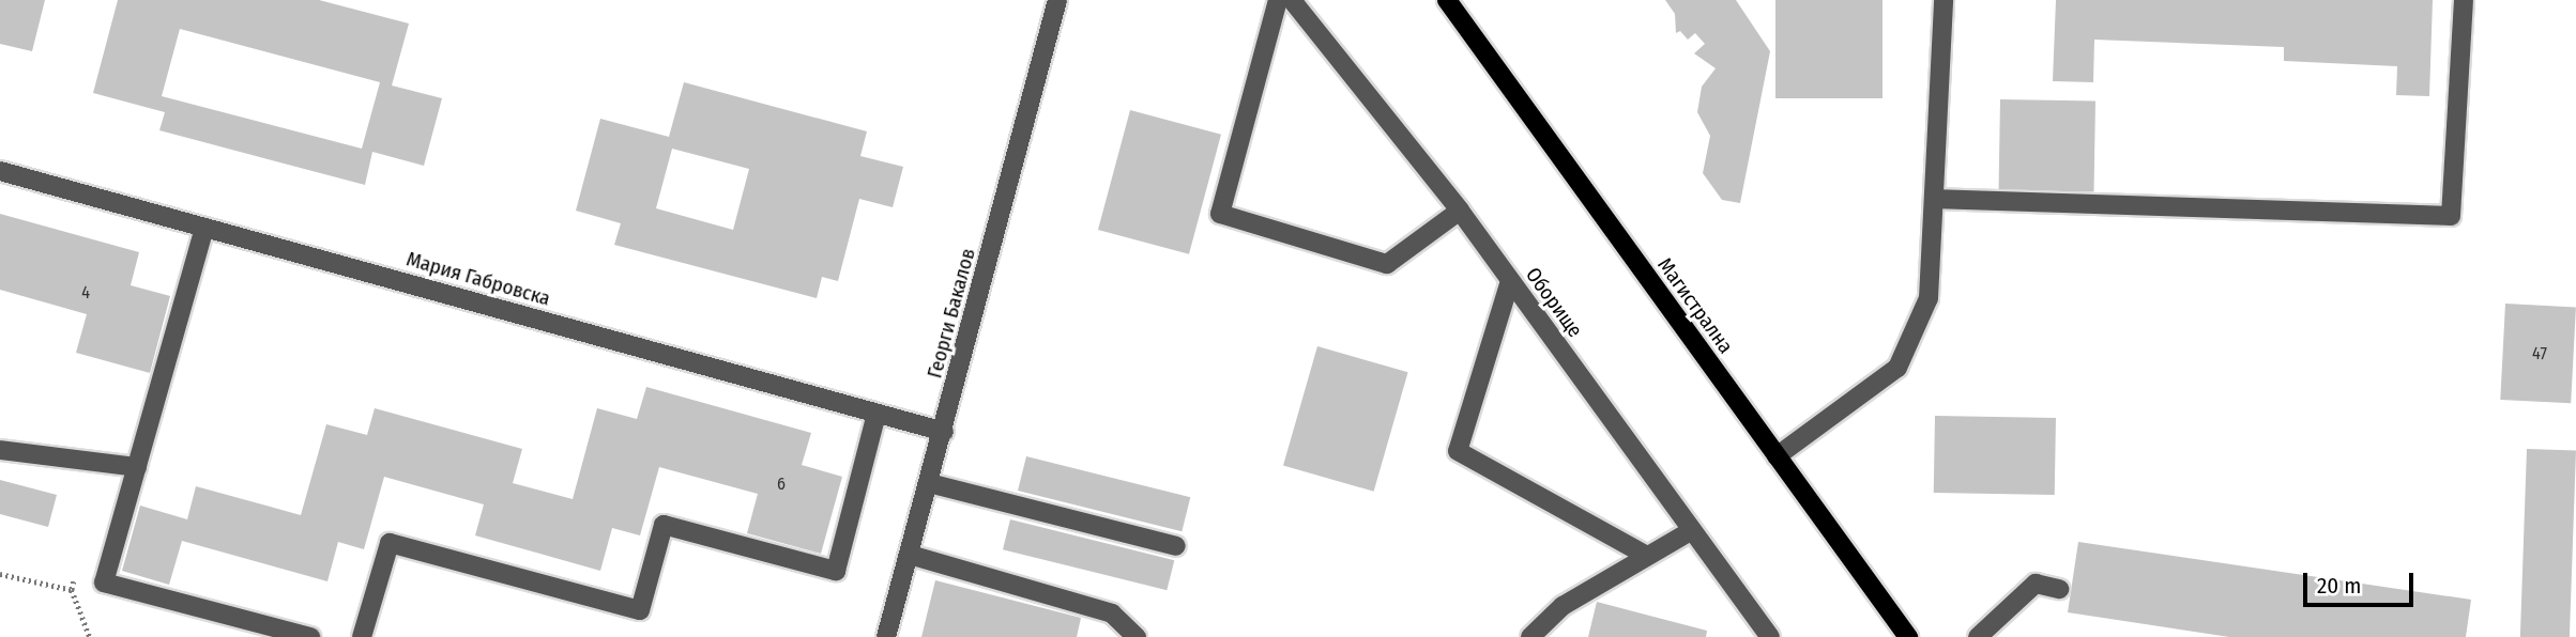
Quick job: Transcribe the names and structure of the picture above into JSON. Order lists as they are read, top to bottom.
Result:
{
  "streets": {
    "main road": ["Магистрална"],
    "street": ["Мария Габровска", "Оборище", "Георги Бакалов"]
  },
  "crossings": [
    ["Мария Габровска", "Георги Бакалов"]
  ],
  "house_numbers": ["4", "47", "6"],
  "scale_bar": "20 m"
}
